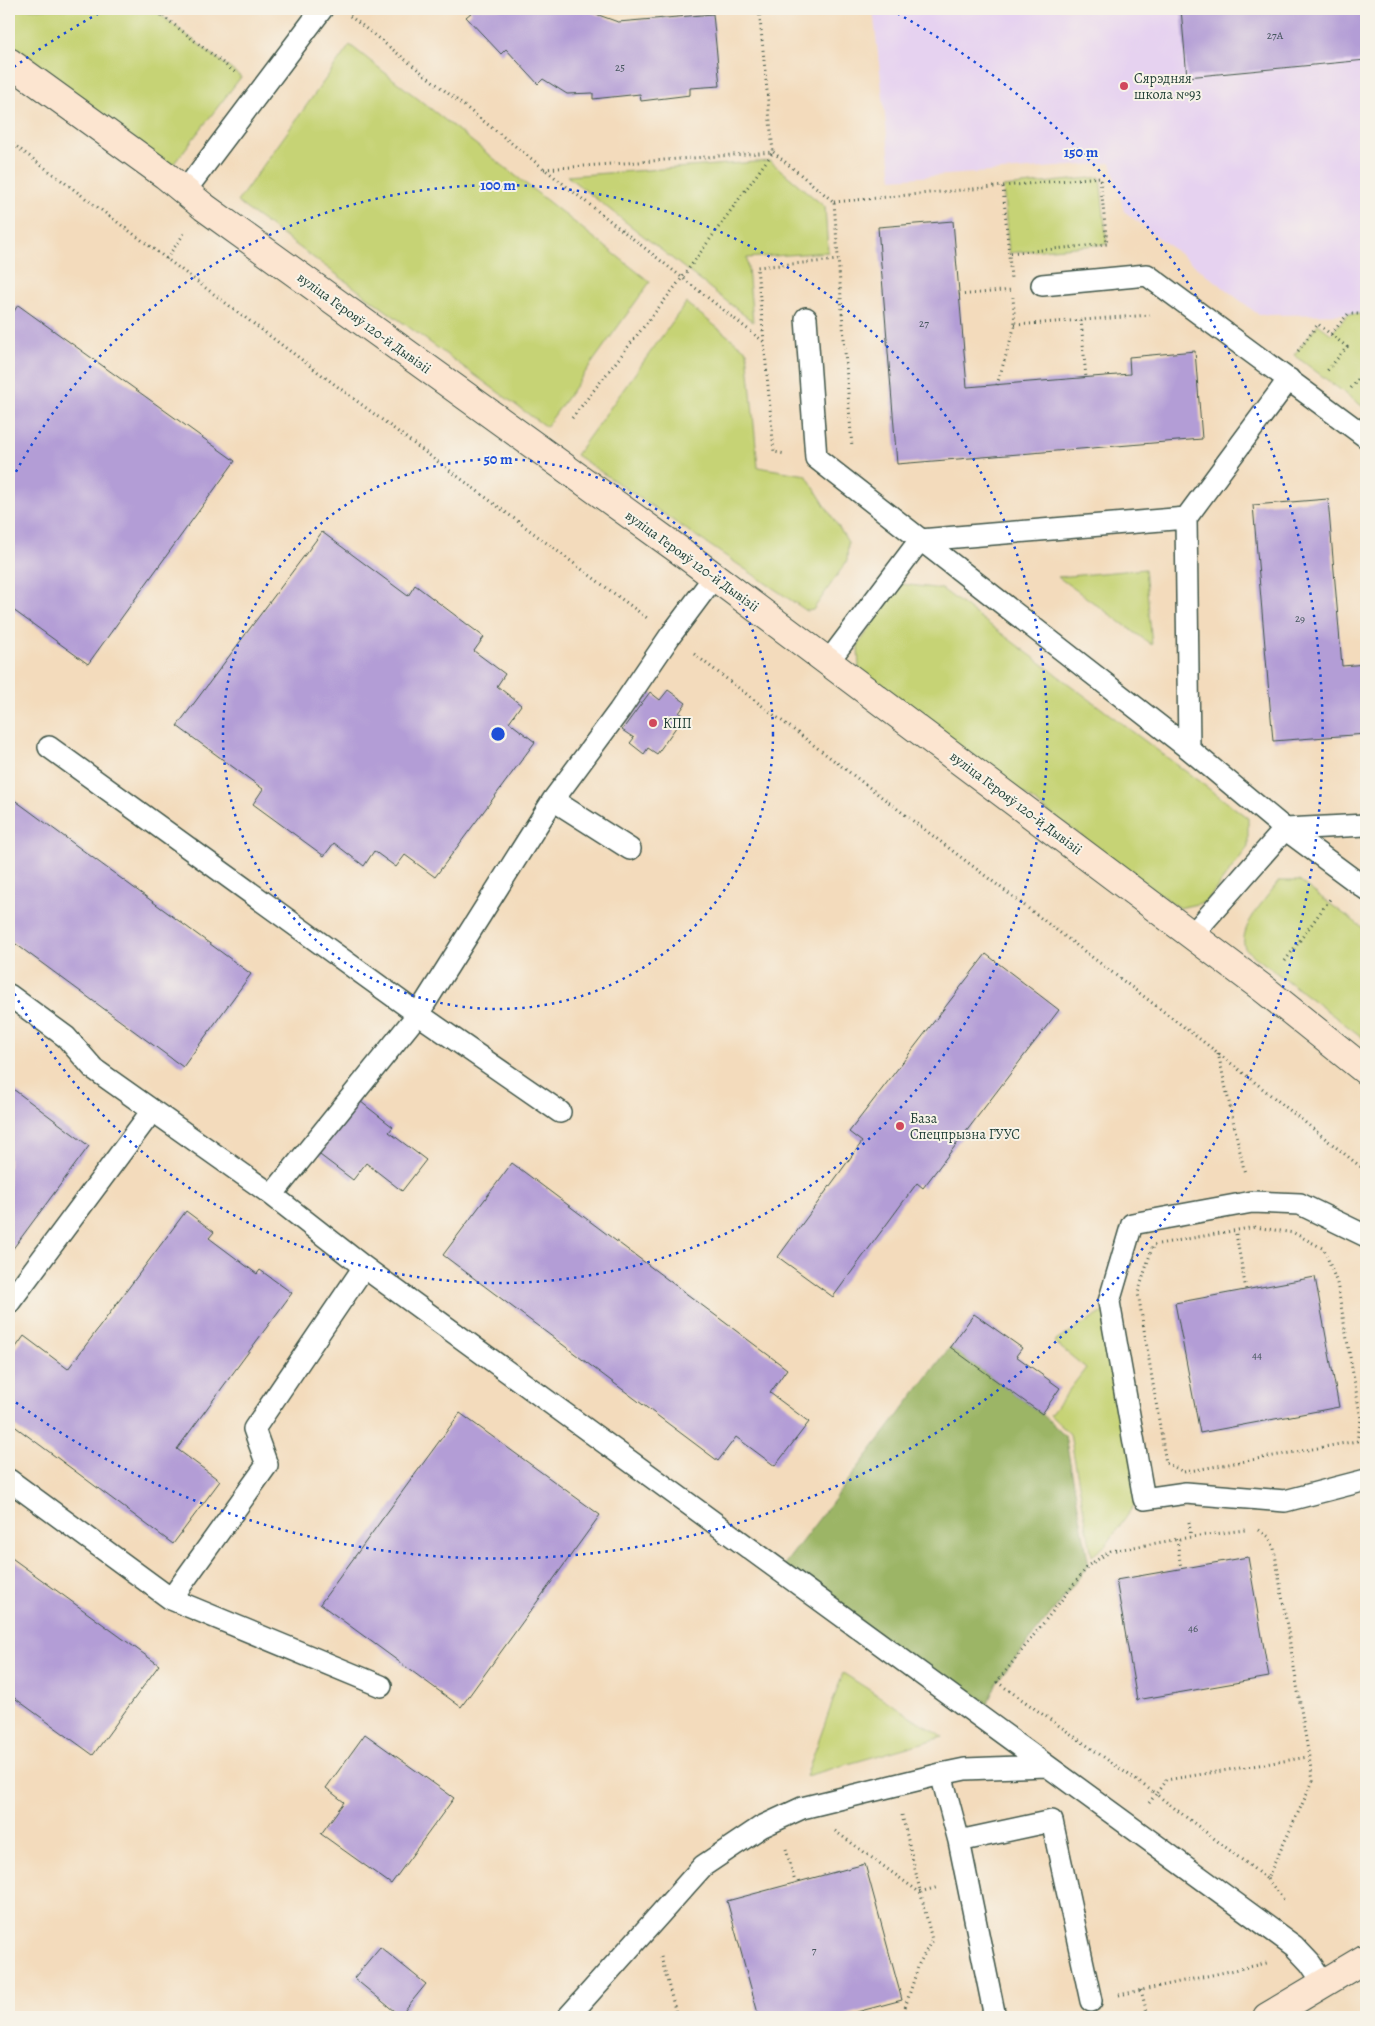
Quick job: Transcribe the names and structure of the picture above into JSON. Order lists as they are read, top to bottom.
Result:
{
  "streets": {
    "street": ["вуліца Герояў 120-й Дывізіі"]
  },
  "places": ["Сярэдняя школа №93", "КПП", "База Спецпрызна ГУУС"],
  "house_numbers": [
    "27А",
    "25",
    "27",
    "29",
    "44",
    "46",
    "7"
  ],
  "rings": ["150 m", "100 m", "50 m"]
}
